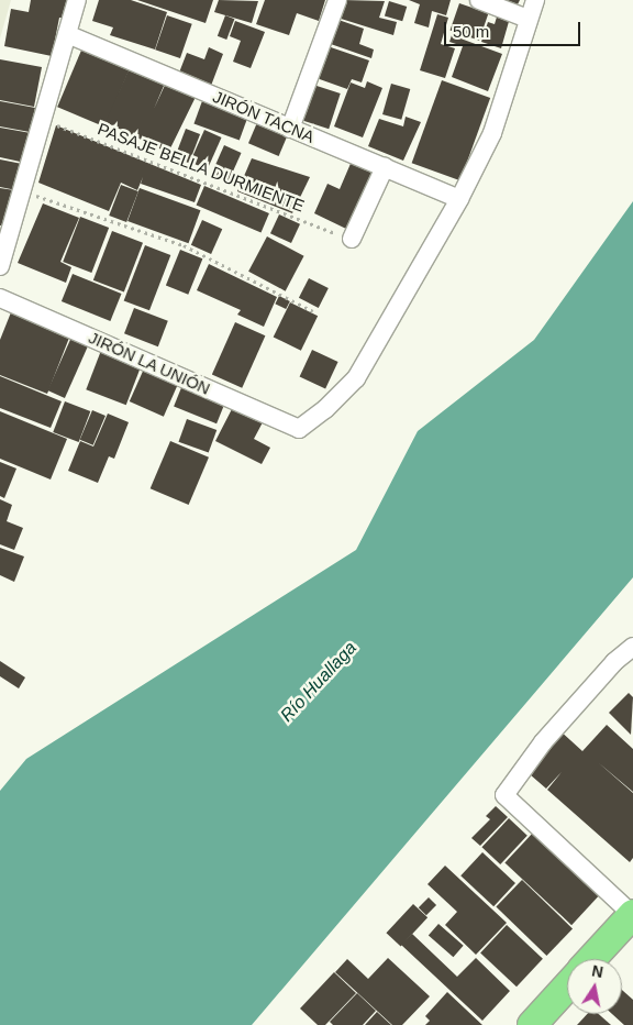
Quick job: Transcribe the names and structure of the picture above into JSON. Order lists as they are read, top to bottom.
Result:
{
  "streets": {
    "street": ["JIRÓN TACNA", "JIRÓN LA UNIÓN"],
    "path": ["PASAJE BELLA DURMIENTE"]
  },
  "crossings": [
    ["JIRÓN TACNA", "JIRÓN LA UNIÓN"]
  ],
  "water": ["Río Huallaga"],
  "scale_bar": "50 m",
  "north": "top"
}
